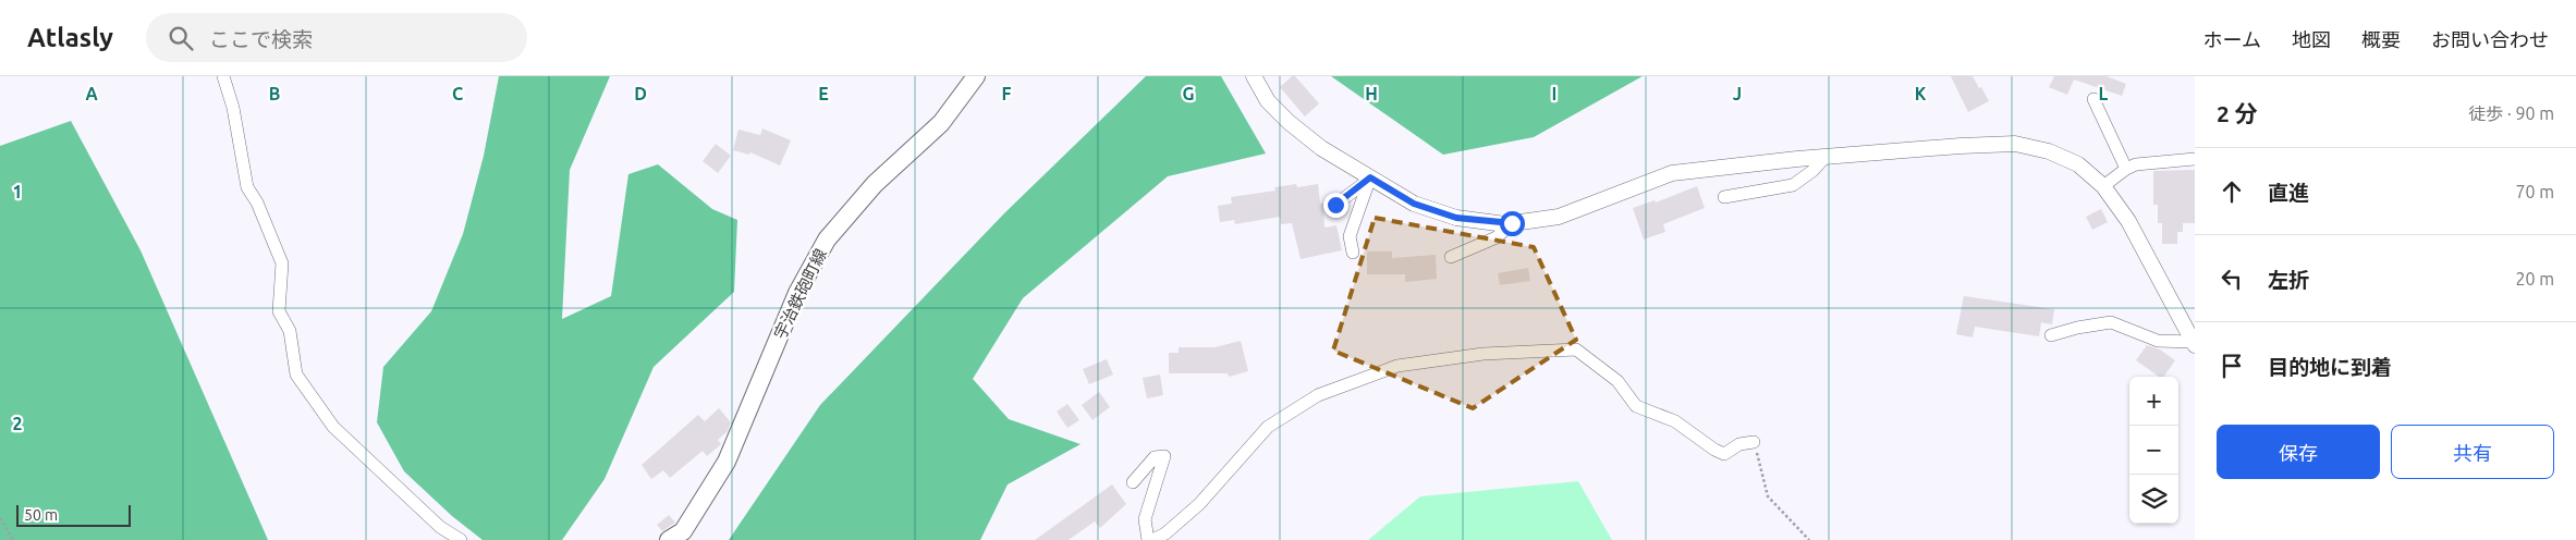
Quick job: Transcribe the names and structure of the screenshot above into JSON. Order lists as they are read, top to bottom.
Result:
{
  "streets": {
    "main road": ["宇治鉄砲町線"]
  },
  "scale_bar": "50 m",
  "page": {
    "header": "Atlasly",
    "search": "ここで検索",
    "nav": [
      "ホーム",
      "地図",
      "概要",
      "お問い合わせ"
    ],
    "heading": ["2 分", "徒歩 · 90 m"],
    "list": [
      ["直進", "70 m"],
      ["左折", "20 m"],
      "目的地に到着"
    ],
    "map_buttons": ["+", "−"],
    "buttons": ["保存", "共有"],
    "scale": "50 m"
  },
  "grid": {
    "columns": [
      "A",
      "B",
      "C",
      "D",
      "E",
      "F",
      "G",
      "H",
      "I",
      "J",
      "K",
      "L"
    ],
    "rows": ["1", "2"]
  }
}
